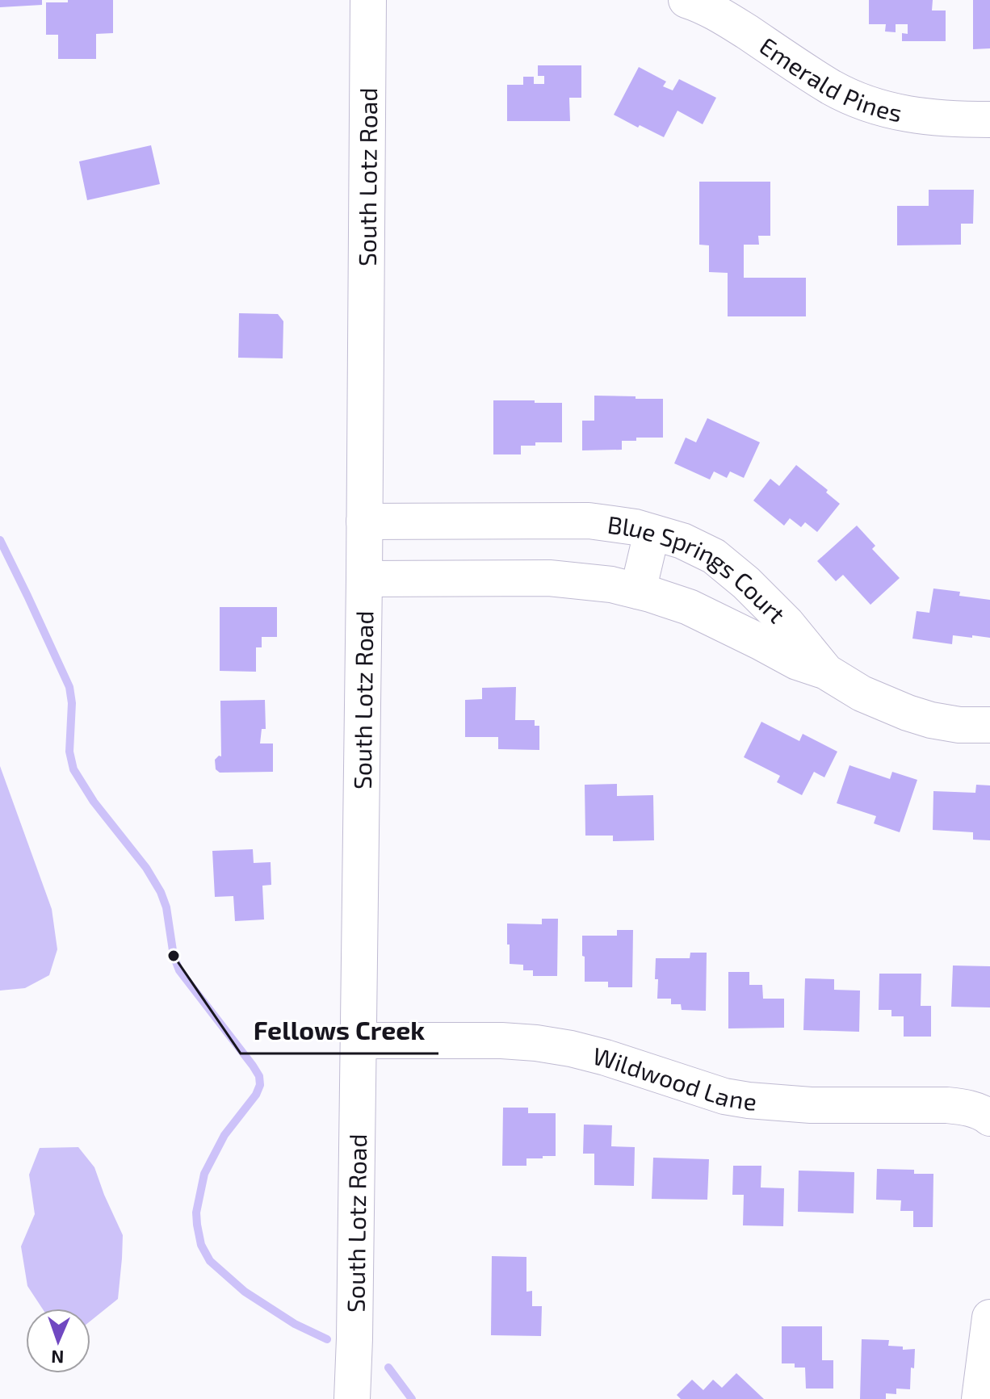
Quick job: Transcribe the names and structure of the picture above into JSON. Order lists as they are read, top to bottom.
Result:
{
  "streets": {
    "street": [
      "Emerald Pines",
      "South Lotz Road",
      "Blue Springs Court",
      "Wildwood Lane"
    ]
  },
  "crossings": [
    ["South Lotz Road", "Blue Springs Court"],
    ["South Lotz Road", "Wildwood Lane"]
  ],
  "places": ["Fellows Creek"],
  "north": "bottom"
}
